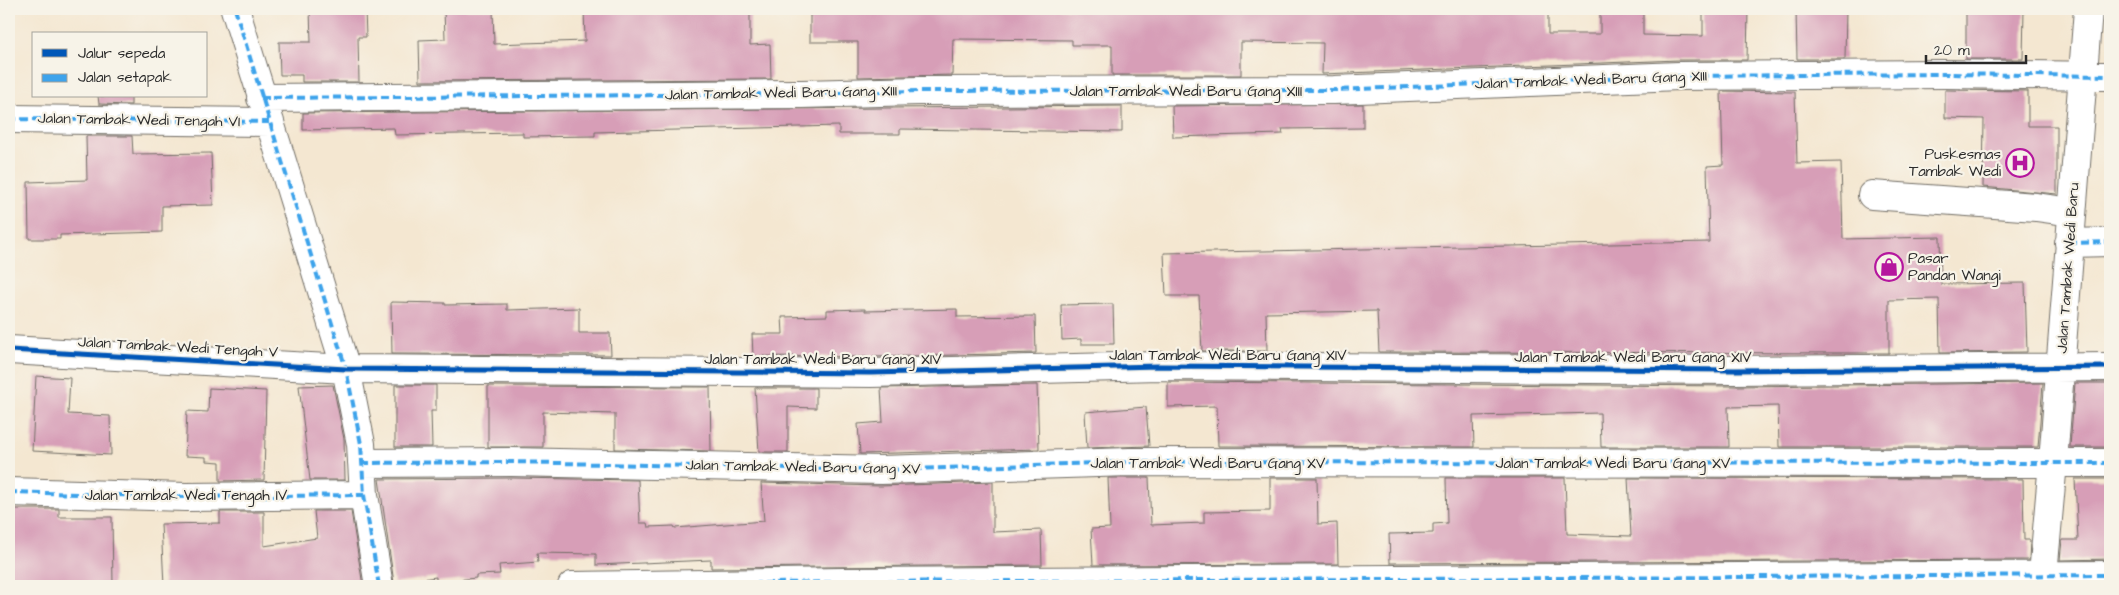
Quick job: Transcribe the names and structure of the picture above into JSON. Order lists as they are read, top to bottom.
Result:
{
  "streets": {
    "street": [
      "Jalan Tambak Wedi Baru Gang XIII",
      "Jalan Tambak Wedi Tengah VI",
      "Jalan Tambak Wedi Baru",
      "Jalan Tambak Wedi Tengah V",
      "Jalan Tambak Wedi Baru Gang XIV",
      "Jalan Tambak Wedi Baru Gang XV",
      "Jalan Tambak Wedi Tengah IV"
    ]
  },
  "crossings": [
    ["Jalan Tambak Wedi Baru Gang XIII", "Jalan Tambak Wedi Tengah VI"],
    ["Jalan Tambak Wedi Baru Gang XIII", "Jalan Tambak Wedi Baru"],
    ["Jalan Tambak Wedi Baru", "Jalan Tambak Wedi Baru Gang XIV"],
    ["Jalan Tambak Wedi Baru", "Jalan Tambak Wedi Baru Gang XV"],
    ["Jalan Tambak Wedi Tengah V", "Jalan Tambak Wedi Baru Gang XIV"]
  ],
  "places": {
    "hospital": ["Puskesmas Tambak Wedi"],
    "shop": ["Pasar Pandan Wangi"]
  },
  "legend": ["Jalur sepeda", "Jalan setapak"],
  "scale_bar": "20 m"
}
